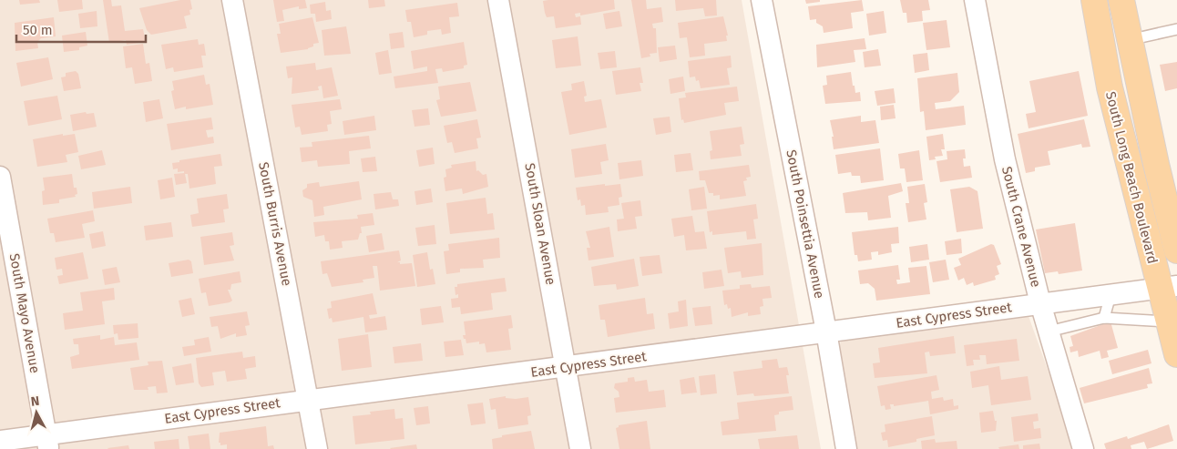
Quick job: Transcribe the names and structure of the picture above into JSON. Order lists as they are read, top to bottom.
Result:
{
  "streets": {
    "main road": ["South Long Beach Boulevard"],
    "street": [
      "South Burris Avenue",
      "South Sloan Avenue",
      "South Poinsettia Avenue",
      "South Crane Avenue",
      "South Mayo Avenue",
      "East Cypress Street"
    ]
  },
  "crossings": [
    ["South Long Beach Boulevard", "East Cypress Street"],
    ["South Burris Avenue", "East Cypress Street"],
    ["South Sloan Avenue", "East Cypress Street"],
    ["South Poinsettia Avenue", "East Cypress Street"],
    ["South Crane Avenue", "East Cypress Street"],
    ["South Mayo Avenue", "East Cypress Street"]
  ],
  "scale_bar": "50 m",
  "north": "top"
}
